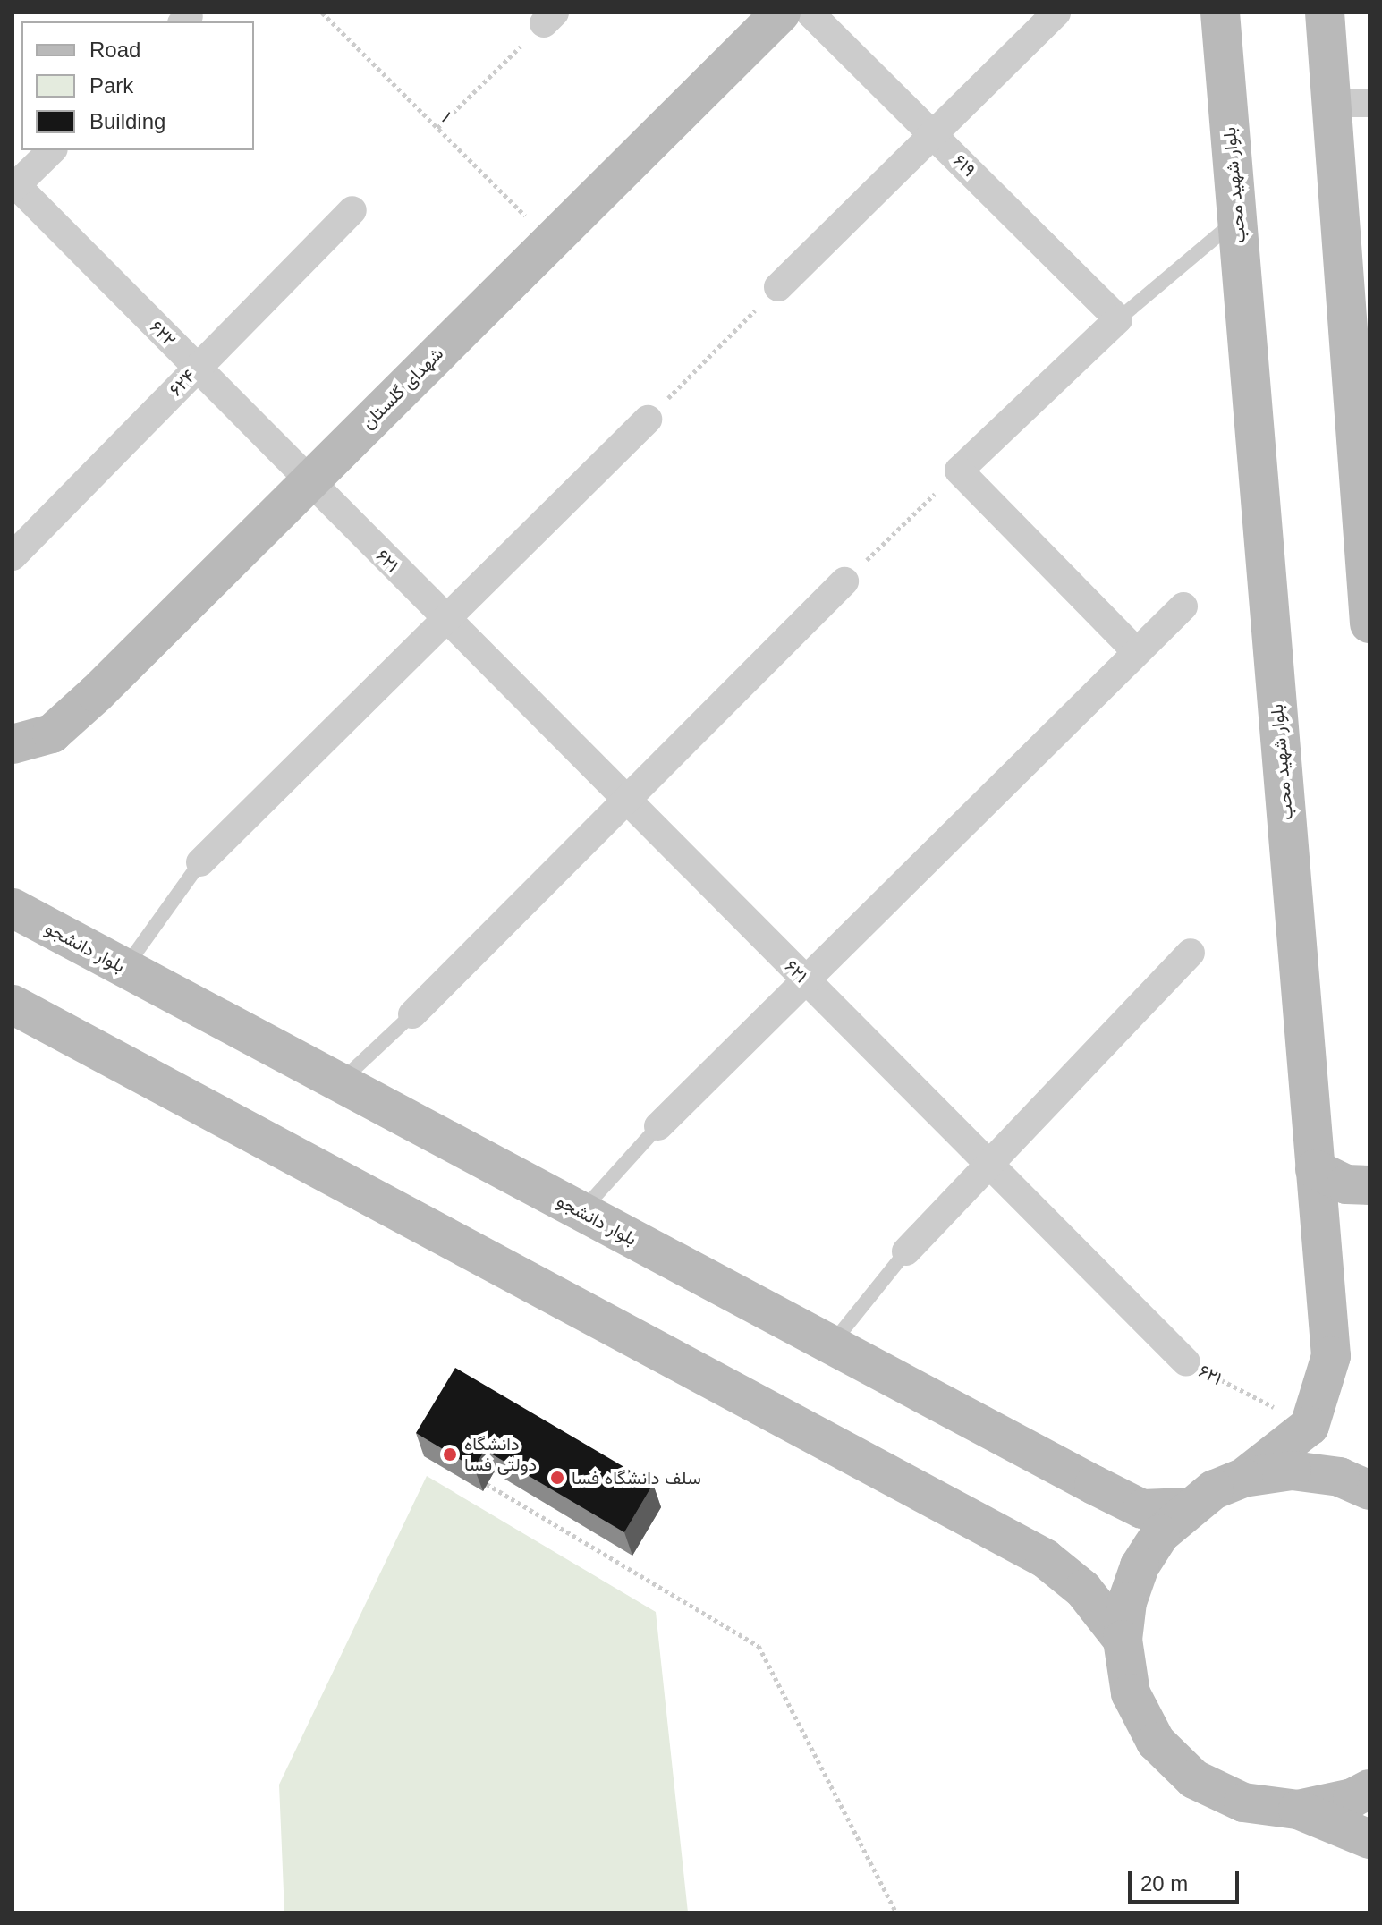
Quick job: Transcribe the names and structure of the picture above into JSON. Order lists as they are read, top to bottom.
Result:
{
  "streets": {
    "main road": ["بلوار شهید محب", "شهدای گلستان", "بلوار دانشجو"],
    "street": [
      "۶۱۹",
      "۶۲۲",
      "۶۲۴",
      "۶۲۱"
    ],
    "path": ["۱"]
  },
  "crossings": [
    ["۱", "شهدای گلستان"],
    ["بلوار شهید محب", "۶۲۱"],
    ["۶۲۲", "۶۲۴"],
    ["۶۲۲", "شهدای گلستان"],
    ["۶۲۲", "۶۲۱"],
    ["شهدای گلستان", "۶۲۱"]
  ],
  "places": ["دانشگاه دولتی فسا", "سلف دانشگاه فسا"],
  "legend": ["Road", "Park", "Building"],
  "scale_bar": "20 m"
}
